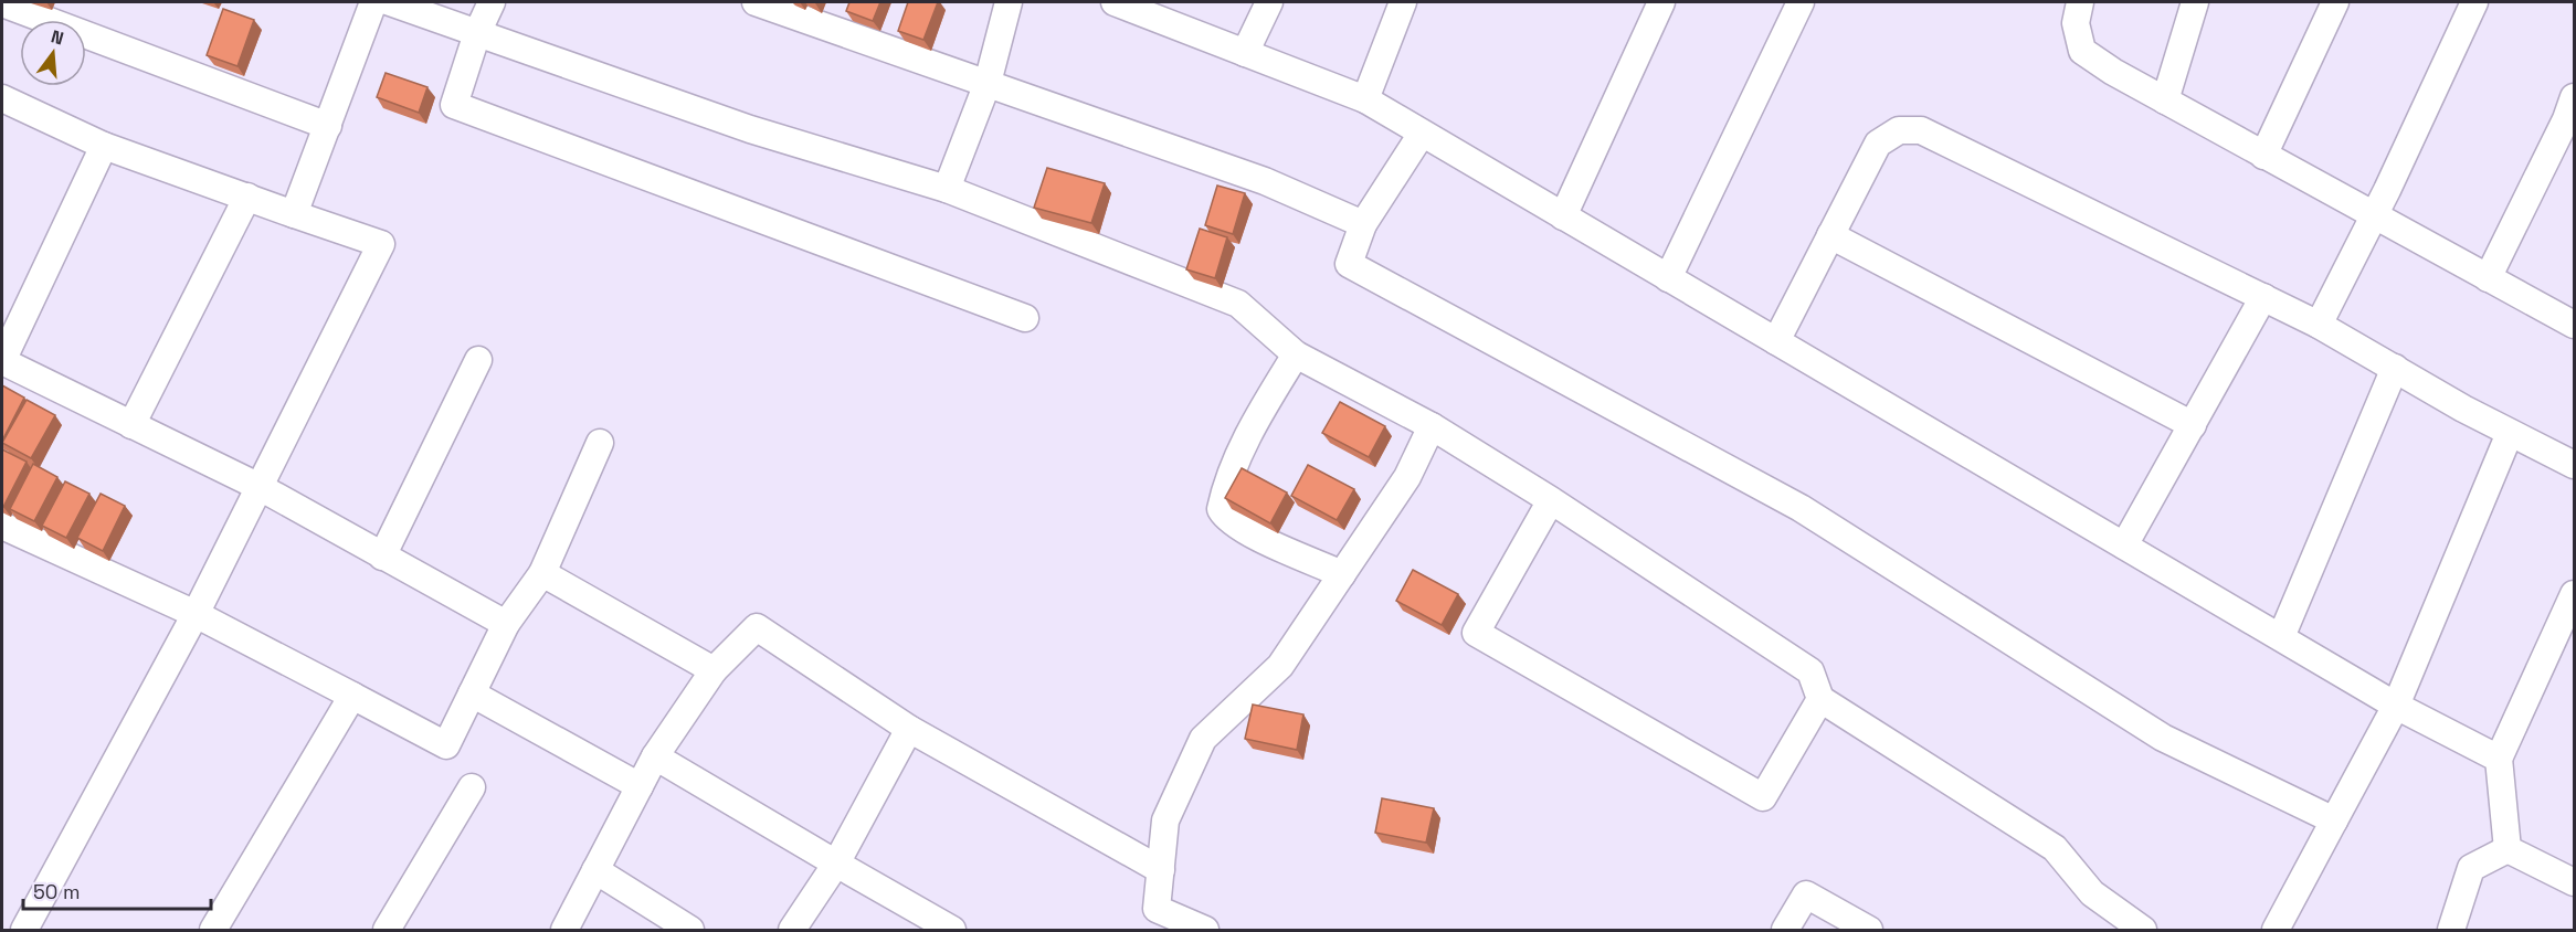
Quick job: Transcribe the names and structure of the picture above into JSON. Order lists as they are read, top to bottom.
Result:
{
  "scale_bar": "50 m",
  "north": "top"
}
